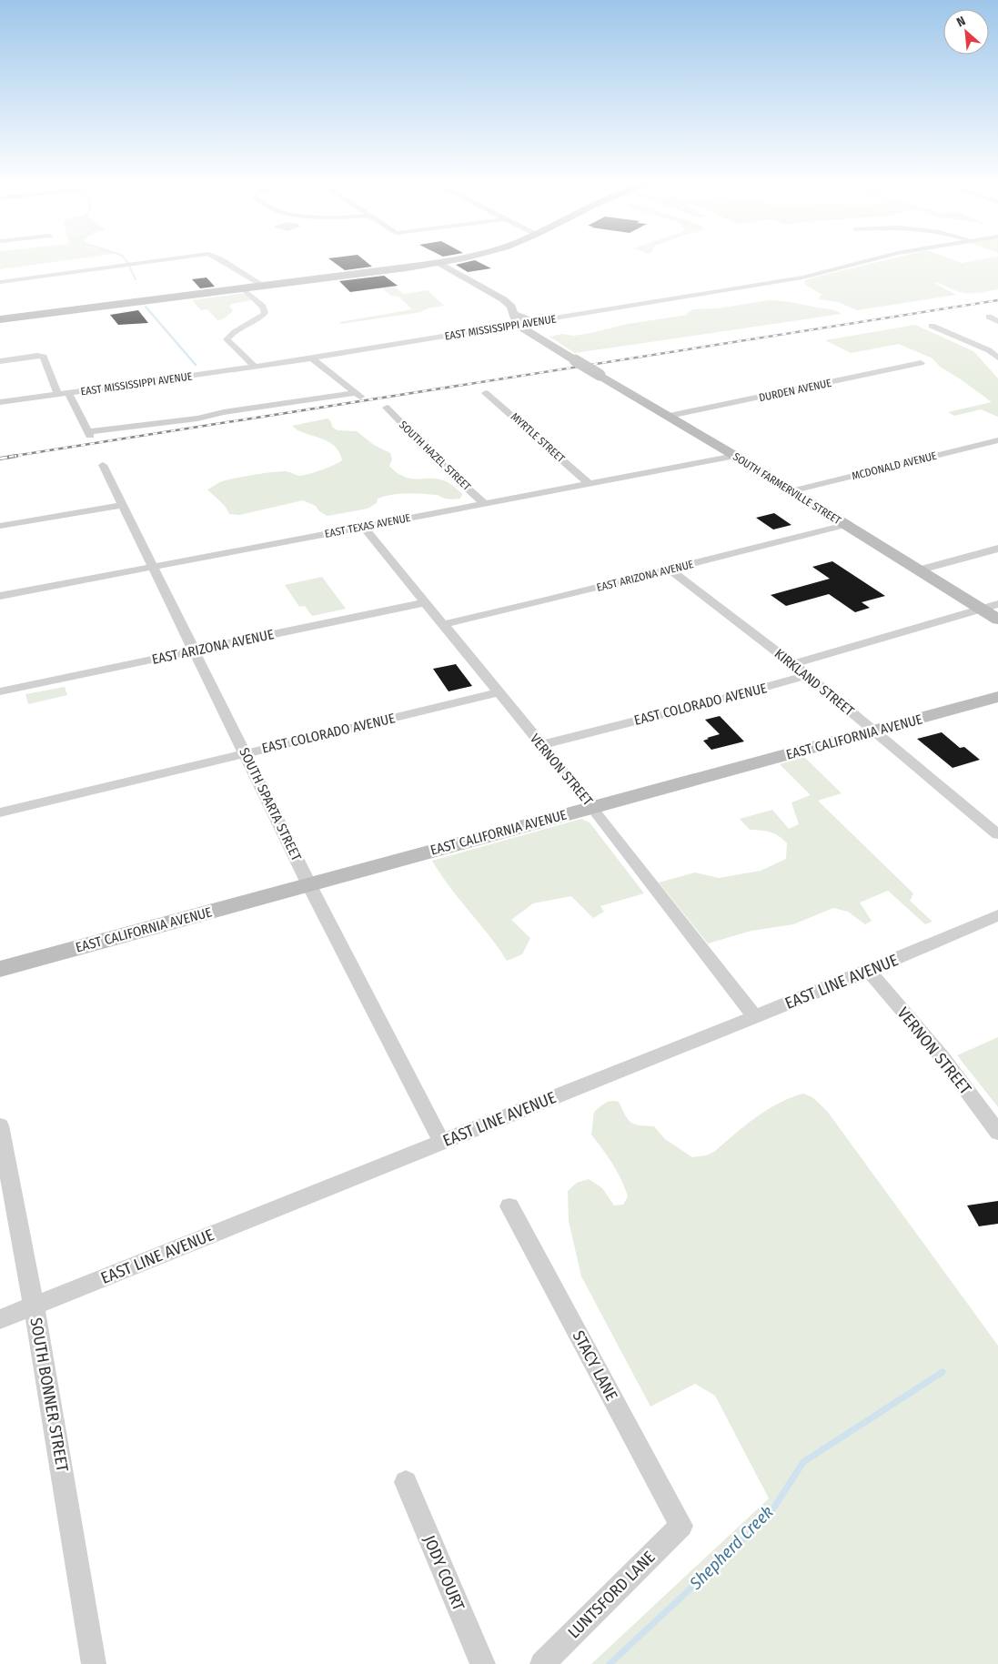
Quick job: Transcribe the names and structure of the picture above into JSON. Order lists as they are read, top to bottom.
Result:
{
  "streets": {
    "street": [
      "EAST MISSISSIPPI AVENUE",
      "DURDEN AVENUE",
      "MYRTLE STREET",
      "SOUTH HAZEL STREET",
      "MCDONALD AVENUE",
      "SOUTH FARMERVILLE STREET",
      "EAST TEXAS AVENUE",
      "EAST ARIZONA AVENUE",
      "KIRKLAND STREET",
      "EAST COLORADO AVENUE",
      "EAST CALIFORNIA AVENUE",
      "VERNON STREET",
      "SOUTH SPARTA STREET",
      "EAST LINE AVENUE",
      "STACY LANE",
      "SOUTH BONNER STREET",
      "JODY COURT",
      "LUNTSFORD LANE"
    ]
  },
  "crossings": [
    ["EAST MISSISSIPPI AVENUE", "SOUTH FARMERVILLE STREET"],
    ["DURDEN AVENUE", "SOUTH FARMERVILLE STREET"],
    ["MYRTLE STREET", "EAST TEXAS AVENUE"],
    ["SOUTH HAZEL STREET", "EAST TEXAS AVENUE"],
    ["MCDONALD AVENUE", "SOUTH FARMERVILLE STREET"],
    ["SOUTH FARMERVILLE STREET", "EAST TEXAS AVENUE"],
    ["SOUTH FARMERVILLE STREET", "EAST ARIZONA AVENUE"],
    ["EAST TEXAS AVENUE", "VERNON STREET"],
    ["EAST TEXAS AVENUE", "SOUTH SPARTA STREET"],
    ["EAST ARIZONA AVENUE", "KIRKLAND STREET"],
    ["EAST ARIZONA AVENUE", "VERNON STREET"],
    ["EAST ARIZONA AVENUE", "SOUTH SPARTA STREET"],
    ["KIRKLAND STREET", "EAST COLORADO AVENUE"],
    ["KIRKLAND STREET", "EAST CALIFORNIA AVENUE"],
    ["EAST COLORADO AVENUE", "VERNON STREET"],
    ["EAST COLORADO AVENUE", "SOUTH SPARTA STREET"],
    ["EAST CALIFORNIA AVENUE", "VERNON STREET"],
    ["EAST CALIFORNIA AVENUE", "SOUTH SPARTA STREET"],
    ["VERNON STREET", "EAST LINE AVENUE"],
    ["SOUTH SPARTA STREET", "EAST LINE AVENUE"],
    ["EAST LINE AVENUE", "SOUTH BONNER STREET"],
    ["STACY LANE", "LUNTSFORD LANE"]
  ],
  "water": ["Shepherd Creek"],
  "north": "top left"
}
